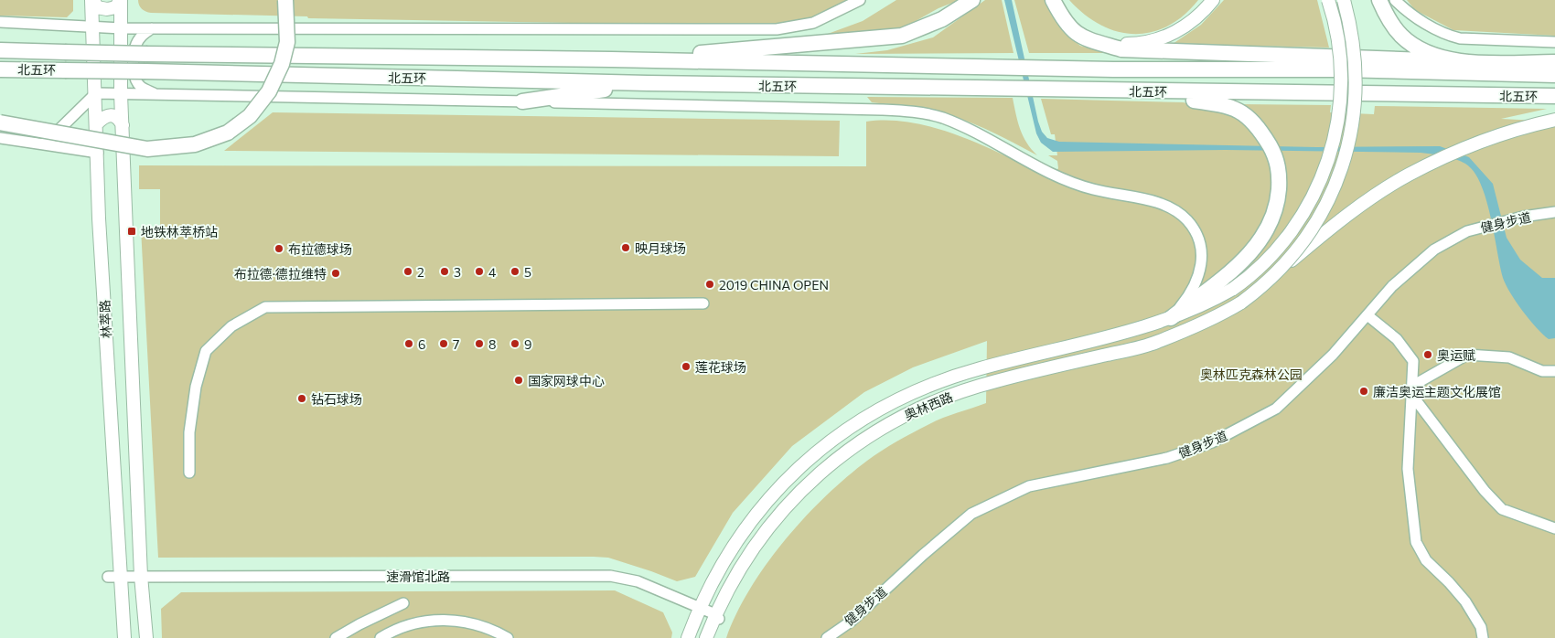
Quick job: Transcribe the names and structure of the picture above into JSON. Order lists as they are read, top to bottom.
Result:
{
  "streets": {
    "highway": ["北五环"],
    "main road": ["林萃路", "奥林西路"],
    "street": ["健身步道", "速滑馆北路"]
  },
  "crossings": [
    ["林萃路", "速滑馆北路"],
    ["奥林西路", "速滑馆北路"]
  ],
  "parks": ["奥林匹克森林公园"],
  "places": {
    "transit": ["地铁林萃桥站"],
    "other": [
      "映月球场",
      "布拉德球场",
      "2",
      "3",
      "4",
      "5",
      "布拉德·德拉维特",
      "2019 CHINA OPEN",
      "6",
      "7",
      "8",
      "9",
      "奥运赋",
      "莲花球场",
      "国家网球中心",
      "廉洁奥运主题文化展馆",
      "钻石球场"
    ]
  }
}
